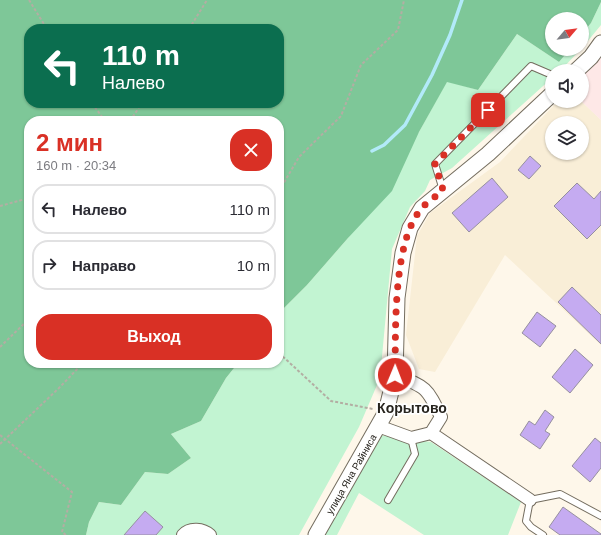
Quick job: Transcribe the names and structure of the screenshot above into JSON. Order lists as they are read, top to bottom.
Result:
{
  "streets": {
    "street": ["улица Яна Райниса"]
  },
  "districts": ["Корытово"],
  "north": "top right",
  "page": {
    "turn": ["110 m", "Налево"],
    "heading": ["2 мин", "160 m · 20:34"],
    "list": [
      {
        "name": "Налево",
        "value": "110 m"
      },
      {
        "name": "Направо",
        "value": "10 m"
      }
    ],
    "buttons": "Выход"
  }
}
